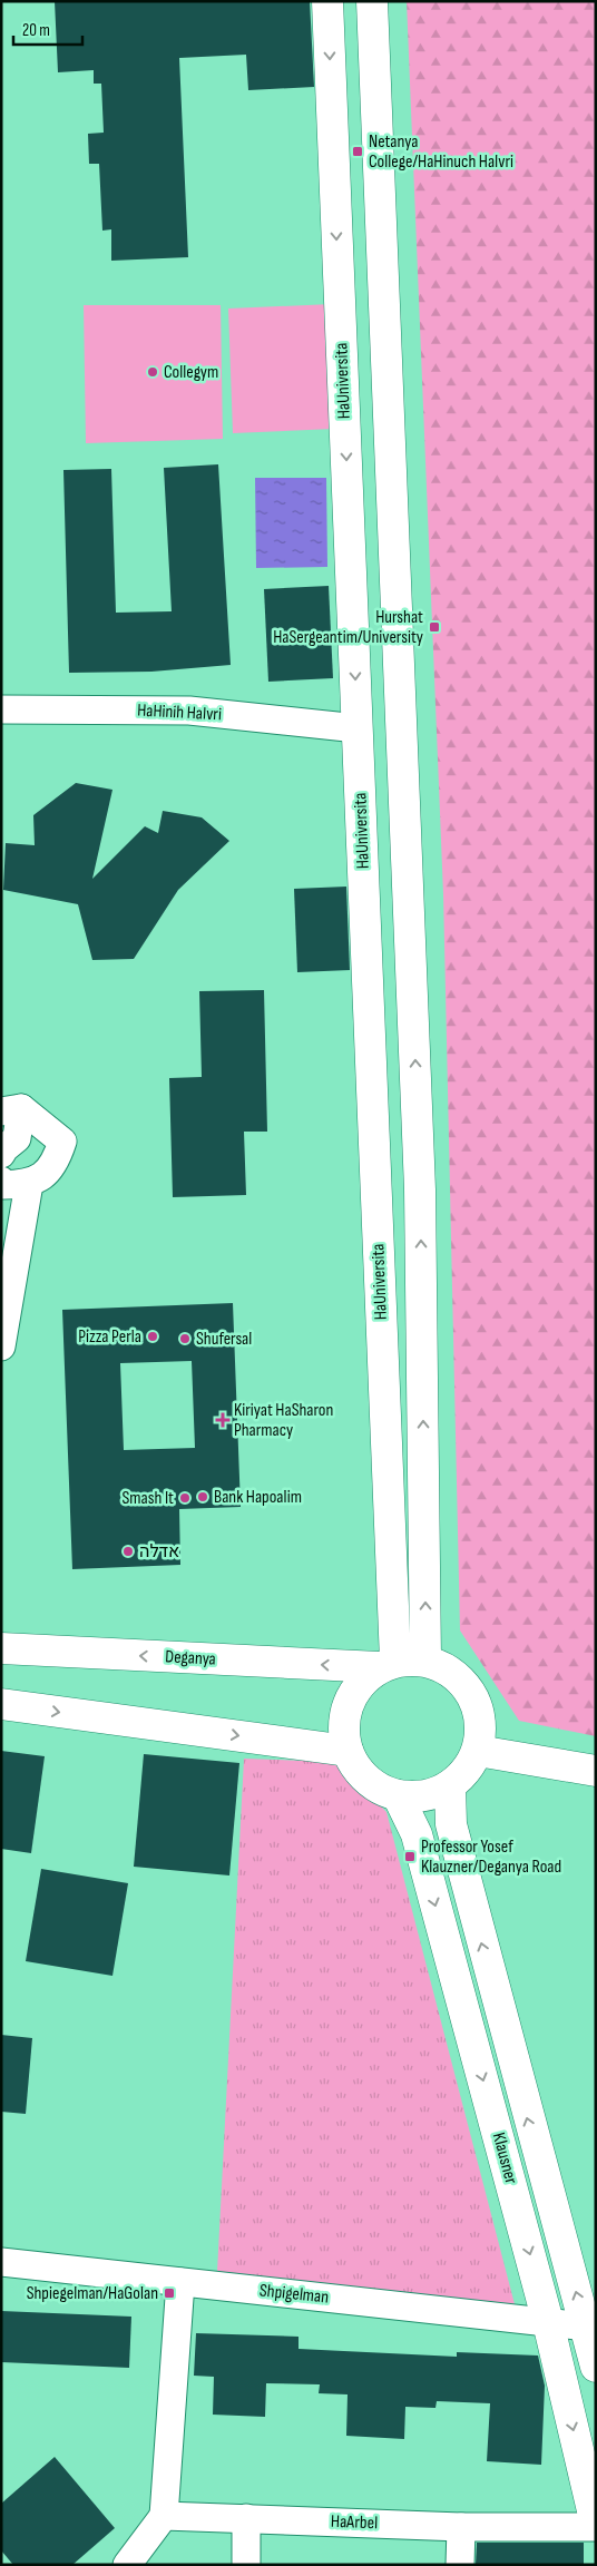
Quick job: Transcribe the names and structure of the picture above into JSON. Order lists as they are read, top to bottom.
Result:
{
  "streets": {
    "street": [
      "HaUniversita",
      "HaHinih HaIvri",
      "Deganya",
      "Klausner",
      "Shpigelman",
      "HaArbel"
    ]
  },
  "crossings": [
    ["HaUniversita", "HaHinih HaIvri"],
    ["HaUniversita", "Deganya"],
    ["HaUniversita", "Klausner"],
    ["Deganya", "Klausner"],
    ["Klausner", "Shpigelman"],
    ["Klausner", "HaArbel"]
  ],
  "places": {
    "transit": [
      "Netanya College/HaHinuch HaIvri",
      "Hurshat HaSergeantim/University",
      "Professor Yosef Klauzner/Deganya Road",
      "Shpiegelman/HaGolan"
    ],
    "other": [
      "Collegym",
      "Pizza Perla",
      "Shufersal",
      "Bank Hapoalim",
      "Smash It",
      "אדלה"
    ],
    "health": ["Kiriyat HaSharon Pharmacy"]
  },
  "scale_bar": "20 m"
}
